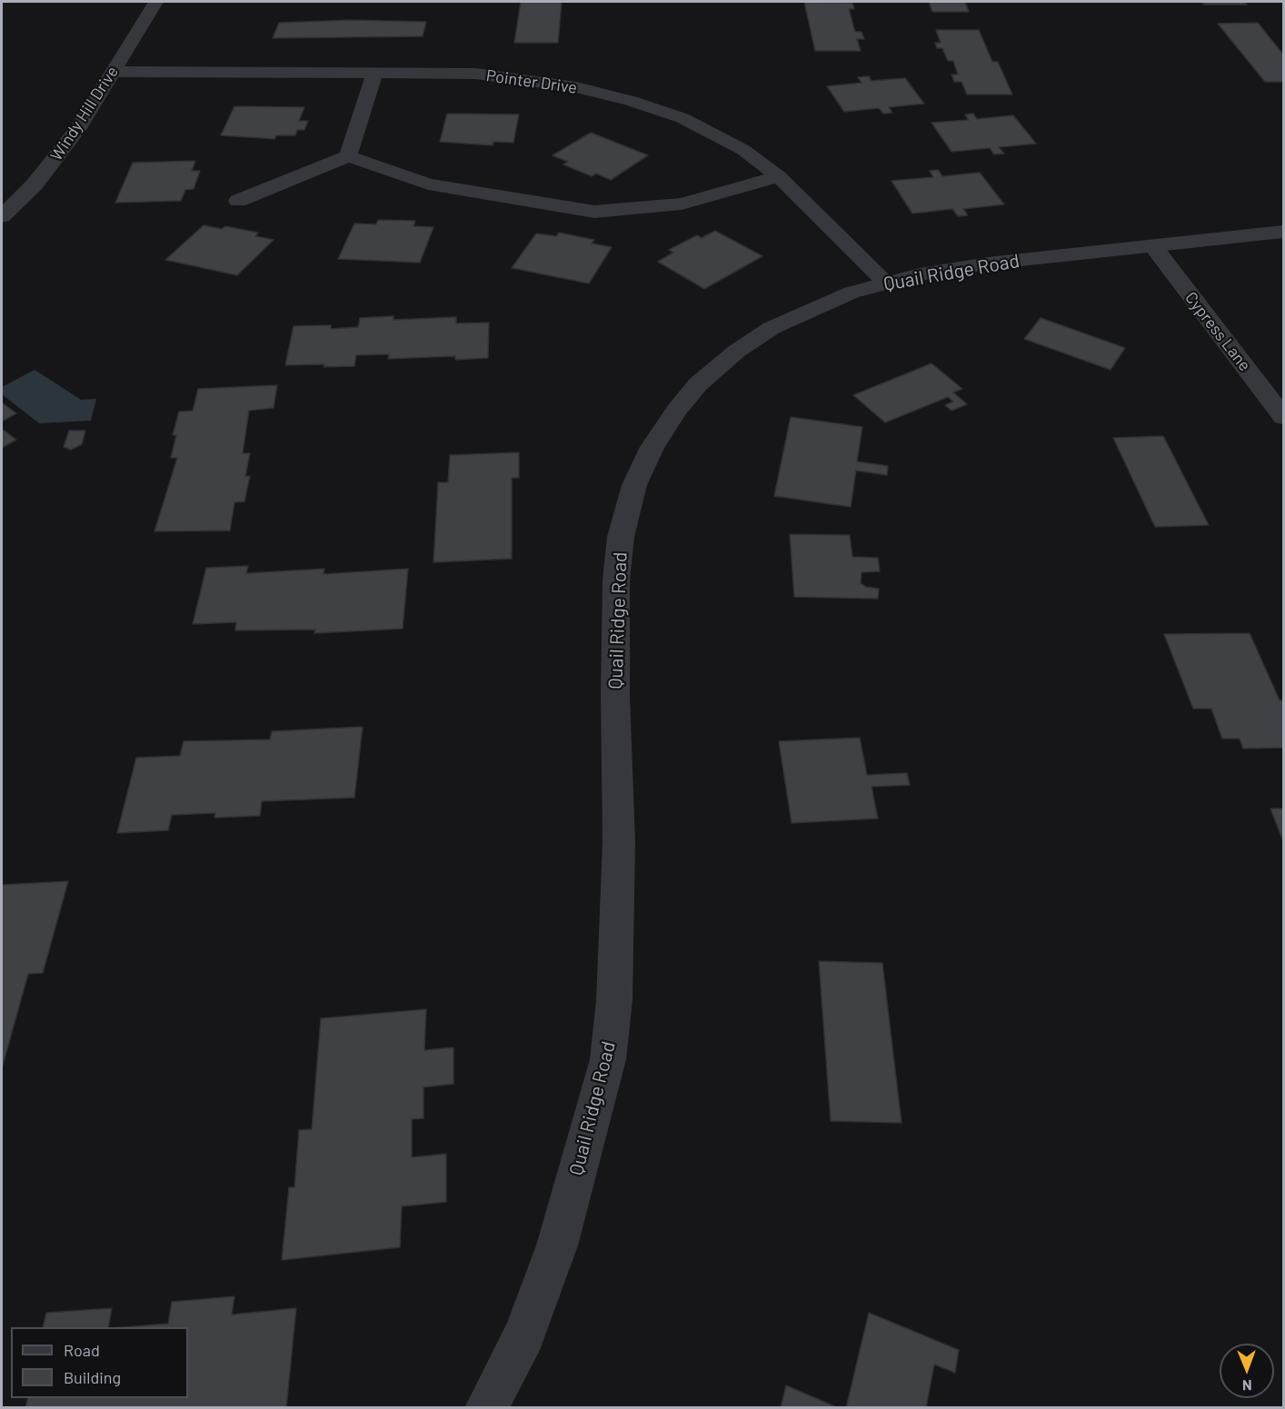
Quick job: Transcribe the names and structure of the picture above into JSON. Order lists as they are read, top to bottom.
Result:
{
  "streets": {
    "street": [
      "Pointer Drive",
      "Windy Hill Drive",
      "Quail Ridge Road",
      "Cypress Lane"
    ]
  },
  "crossings": [
    ["Pointer Drive", "Windy Hill Drive"],
    ["Pointer Drive", "Quail Ridge Road"],
    ["Quail Ridge Road", "Cypress Lane"]
  ],
  "legend": ["Road", "Building"],
  "north": "bottom"
}
